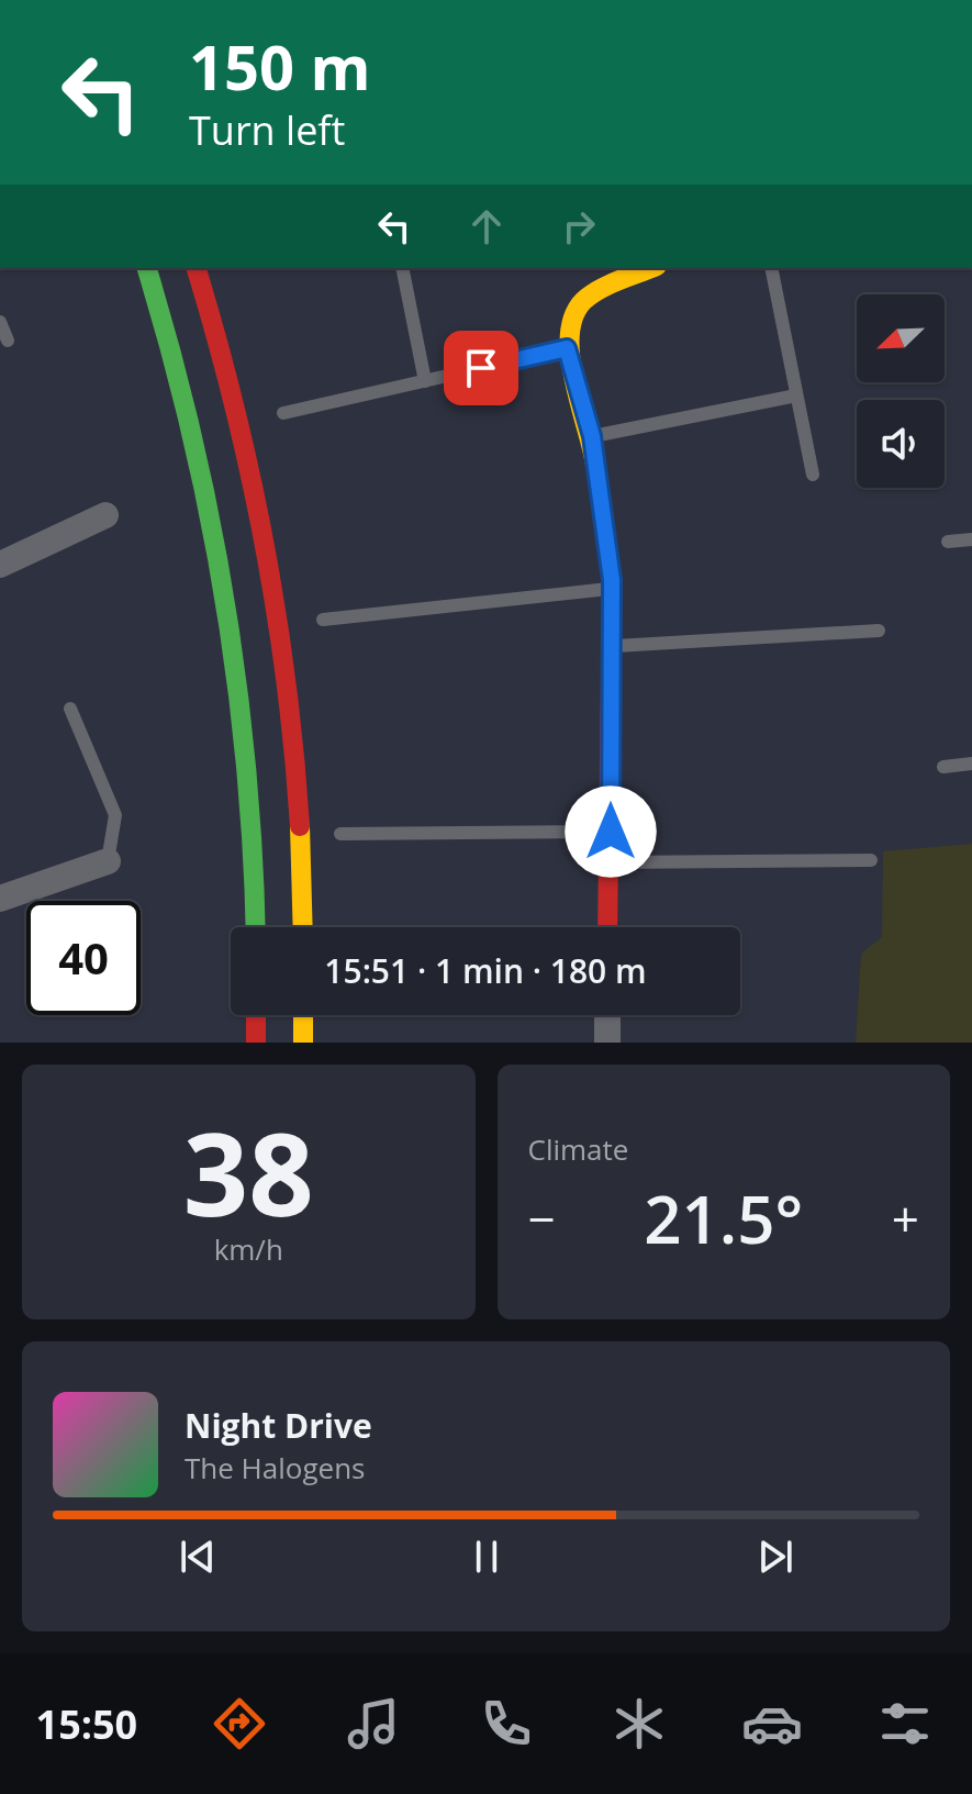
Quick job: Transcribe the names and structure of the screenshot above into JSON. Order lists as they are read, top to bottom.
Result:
{
  "north": "bottom left",
  "page": {
    "turn": ["150 m", "Turn left"],
    "limit": "40",
    "trip": "15:51 · 1 min · 180 m",
    "tile": [
      ["38", "km/h"],
      "Climate"
    ],
    "heat": ["−", "21.5°", "+"],
    "song": ["Night Drive", "The Halogens"],
    "tabs": "15:50"
  }
}
